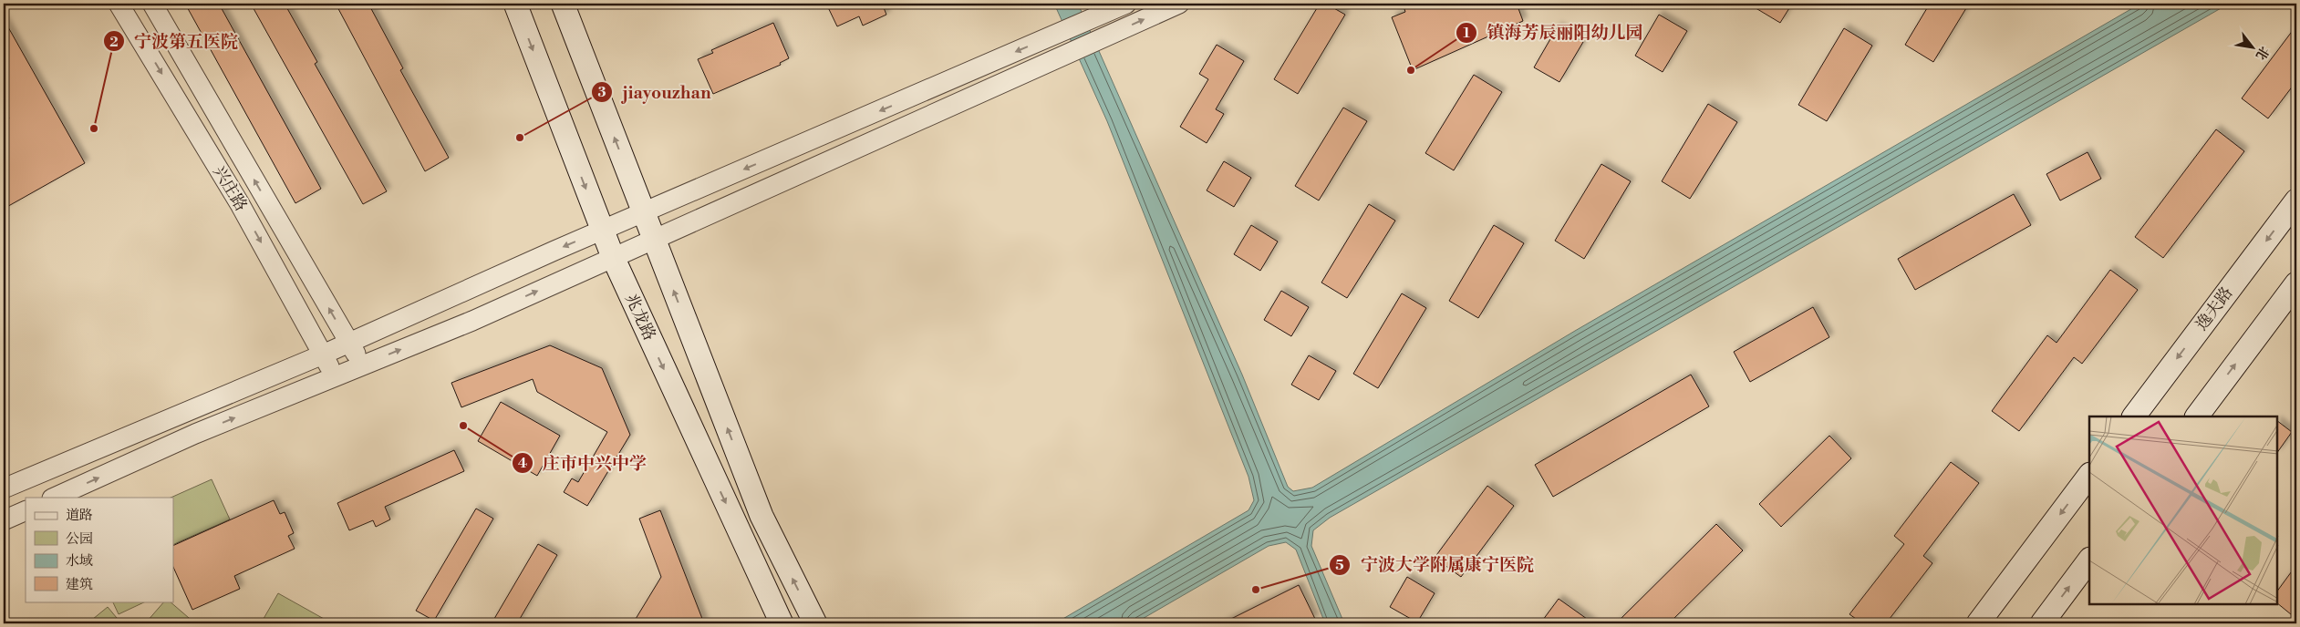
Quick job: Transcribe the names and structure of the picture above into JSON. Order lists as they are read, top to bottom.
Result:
{
  "streets": {
    "main road": ["逸夫路", "兆龙路"],
    "street": ["兴庄路"]
  },
  "places": [
    "镇海芳辰丽阳幼儿园",
    "宁波第五医院",
    "jiayouzhan",
    "庄市中兴中学",
    "宁波大学附属康宁医院"
  ],
  "legend": [
    "道路",
    "公园",
    "水域",
    "建筑"
  ],
  "north": "bottom right"
}
